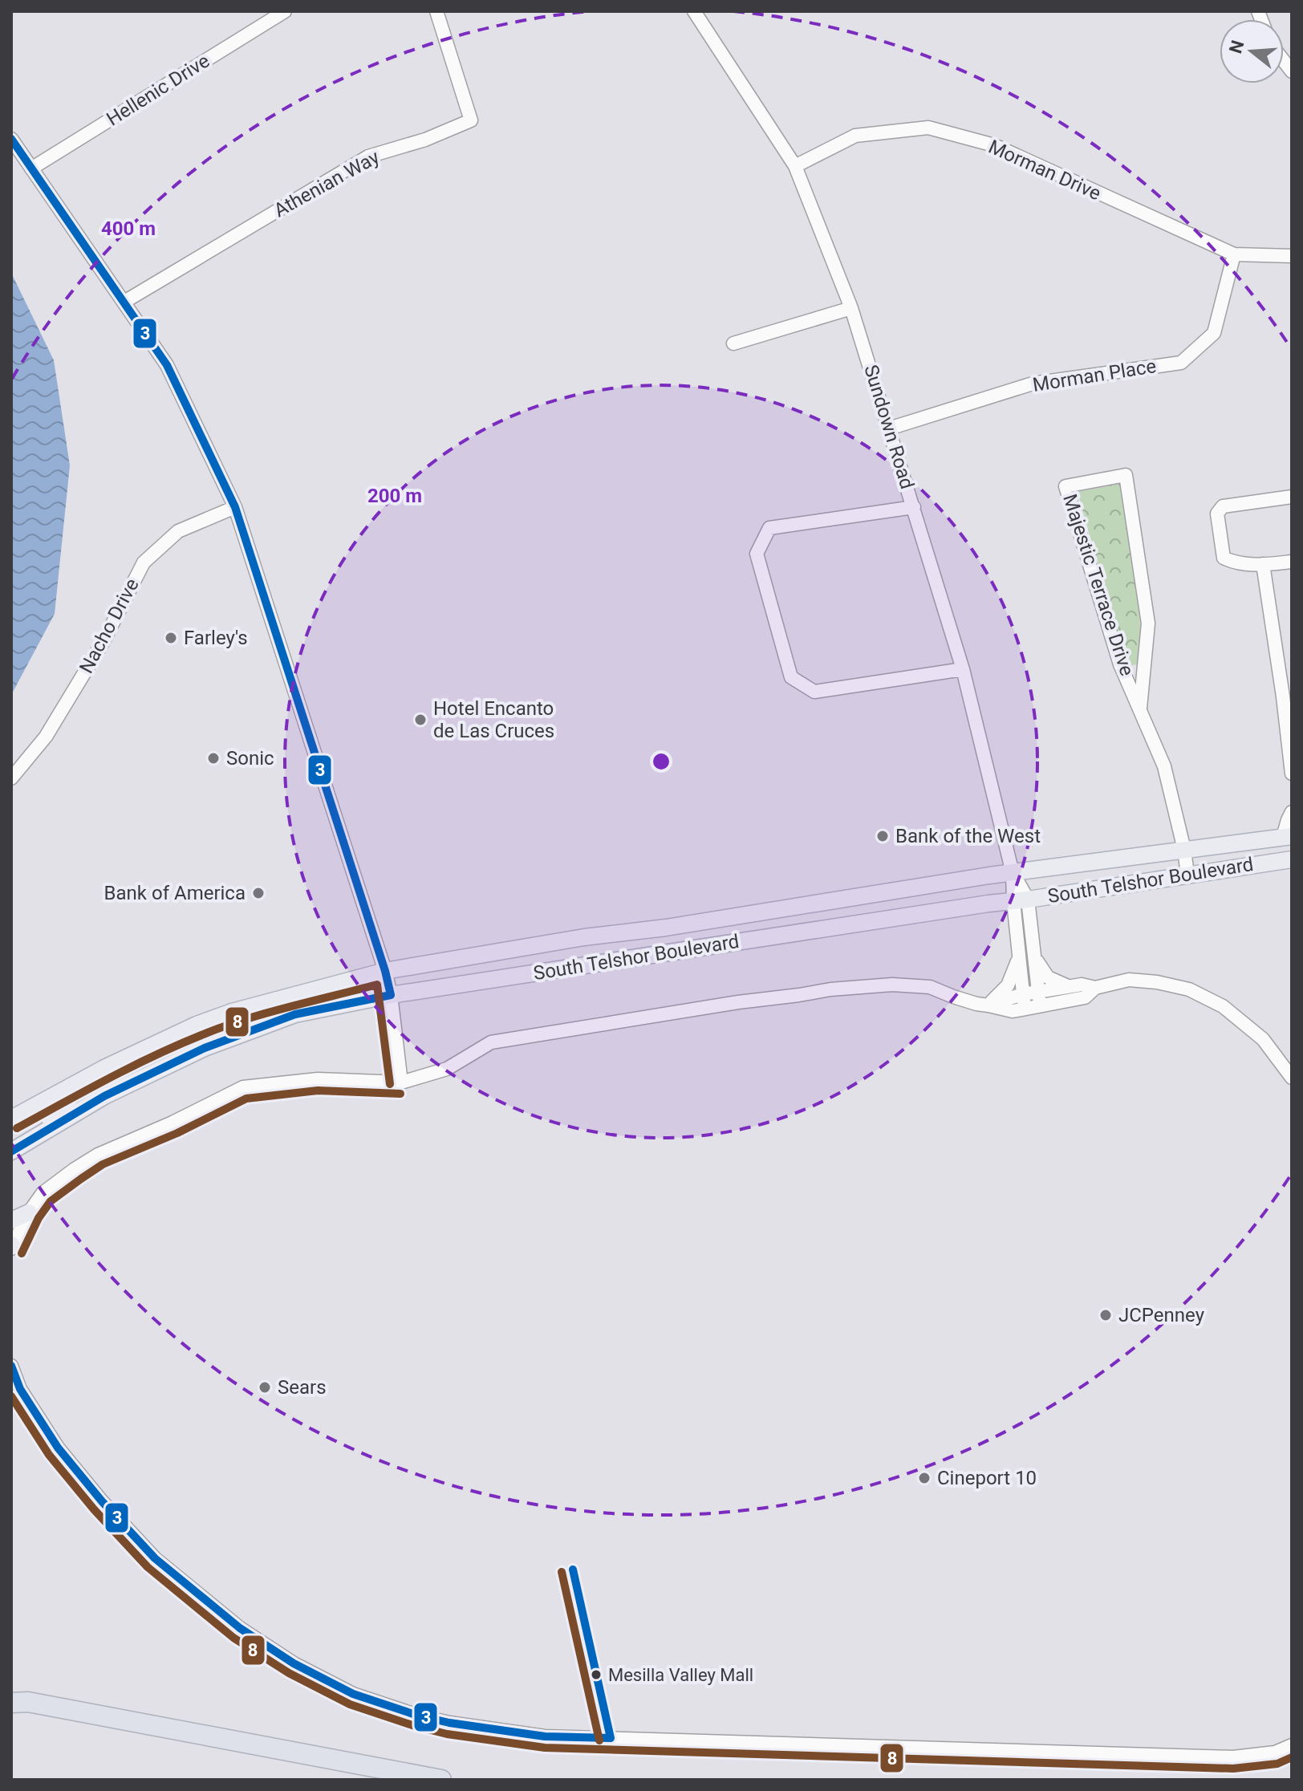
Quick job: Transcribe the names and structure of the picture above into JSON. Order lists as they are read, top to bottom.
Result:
{
  "streets": {
    "main road": ["South Telshor Boulevard"],
    "street": [
      "Hellenic Drive",
      "Morman Drive",
      "Athenian Way",
      "Morman Place",
      "Sundown Road",
      "Majestic Terrace Drive",
      "Nacho Drive"
    ]
  },
  "crossings": [
    ["Morman Drive", "Morman Place"],
    ["Morman Drive", "Sundown Road"],
    ["Morman Place", "Sundown Road"],
    ["Sundown Road", "South Telshor Boulevard"],
    ["Majestic Terrace Drive", "South Telshor Boulevard"]
  ],
  "places": [
    "Farley's",
    "Hotel Encanto de Las Cruces",
    "Sonic",
    "Bank of the West",
    "Bank of America",
    "JCPenney",
    "Sears",
    "Cineport 10",
    "Mesilla Valley Mall"
  ],
  "lines": ["transit line 3", "transit line 8"],
  "north": "left",
  "rings": ["400 m", "200 m"]
}
